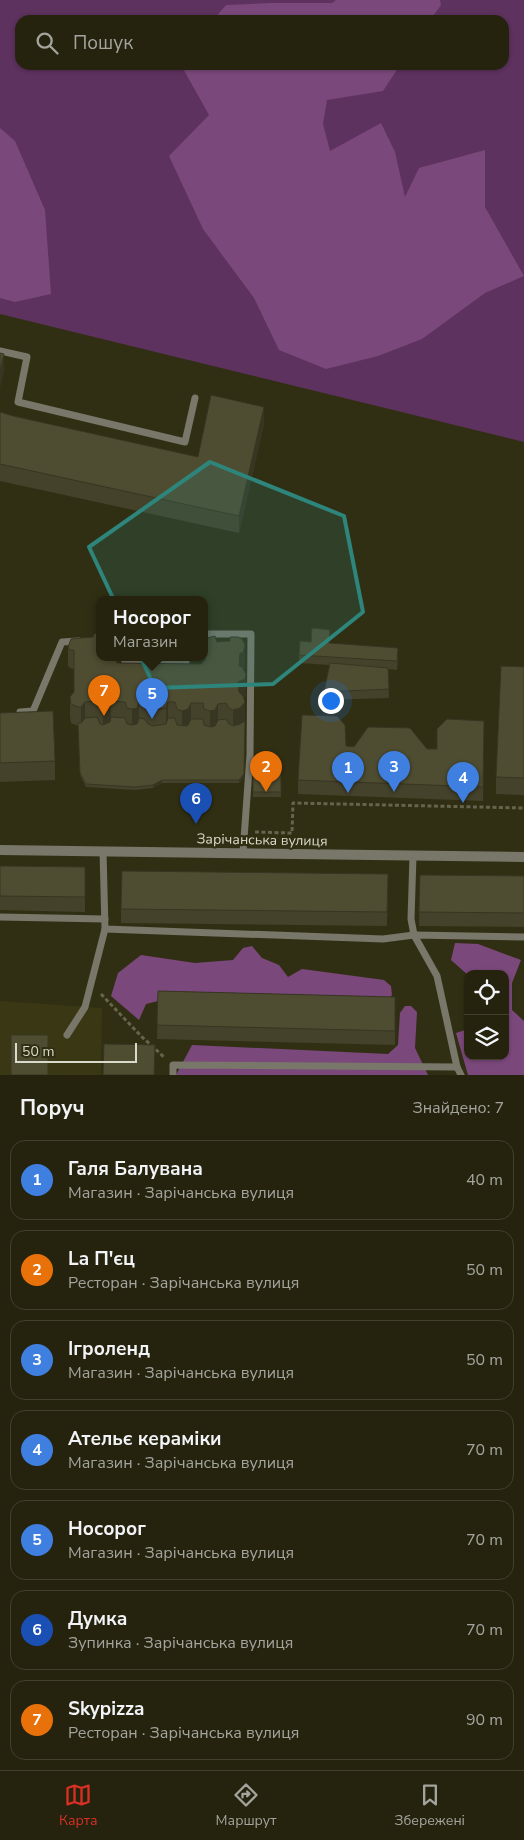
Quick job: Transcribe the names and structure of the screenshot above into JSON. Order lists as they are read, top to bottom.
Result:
{
  "streets": {
    "street": ["Зарічанська вулиця"]
  },
  "scale_bar": "50 m",
  "page": {
    "search": "Пошук",
    "popup": ["Носорог", "Магазин"],
    "pins": [
      "7",
      "5",
      "2",
      "3",
      "1",
      "4",
      "6"
    ],
    "scale": "50 m",
    "heading": ["Поруч", "Знайдено: 7"],
    "list": [
      {
        "mark": "1",
        "name": "Галя Балувана",
        "note": "Магазин · Зарічанська вулиця",
        "value": "40 m"
      },
      {
        "mark": "2",
        "name": "La П'єц",
        "note": "Ресторан · Зарічанська вулиця",
        "value": "50 m"
      },
      {
        "mark": "3",
        "name": "Ігроленд",
        "note": "Магазин · Зарічанська вулиця",
        "value": "50 m"
      },
      {
        "mark": "4",
        "name": "Ательє кераміки",
        "note": "Магазин · Зарічанська вулиця",
        "value": "70 m"
      },
      {
        "mark": "5",
        "name": "Носорог",
        "note": "Магазин · Зарічанська вулиця",
        "value": "70 m"
      },
      {
        "mark": "6",
        "name": "Думка",
        "note": "Зупинка · Зарічанська вулиця",
        "value": "70 m"
      },
      {
        "mark": "7",
        "name": "Skypizza",
        "note": "Ресторан · Зарічанська вулиця",
        "value": "90 m"
      }
    ],
    "nav": ["Карта", "Маршрут", "Збережені"]
  }
}
